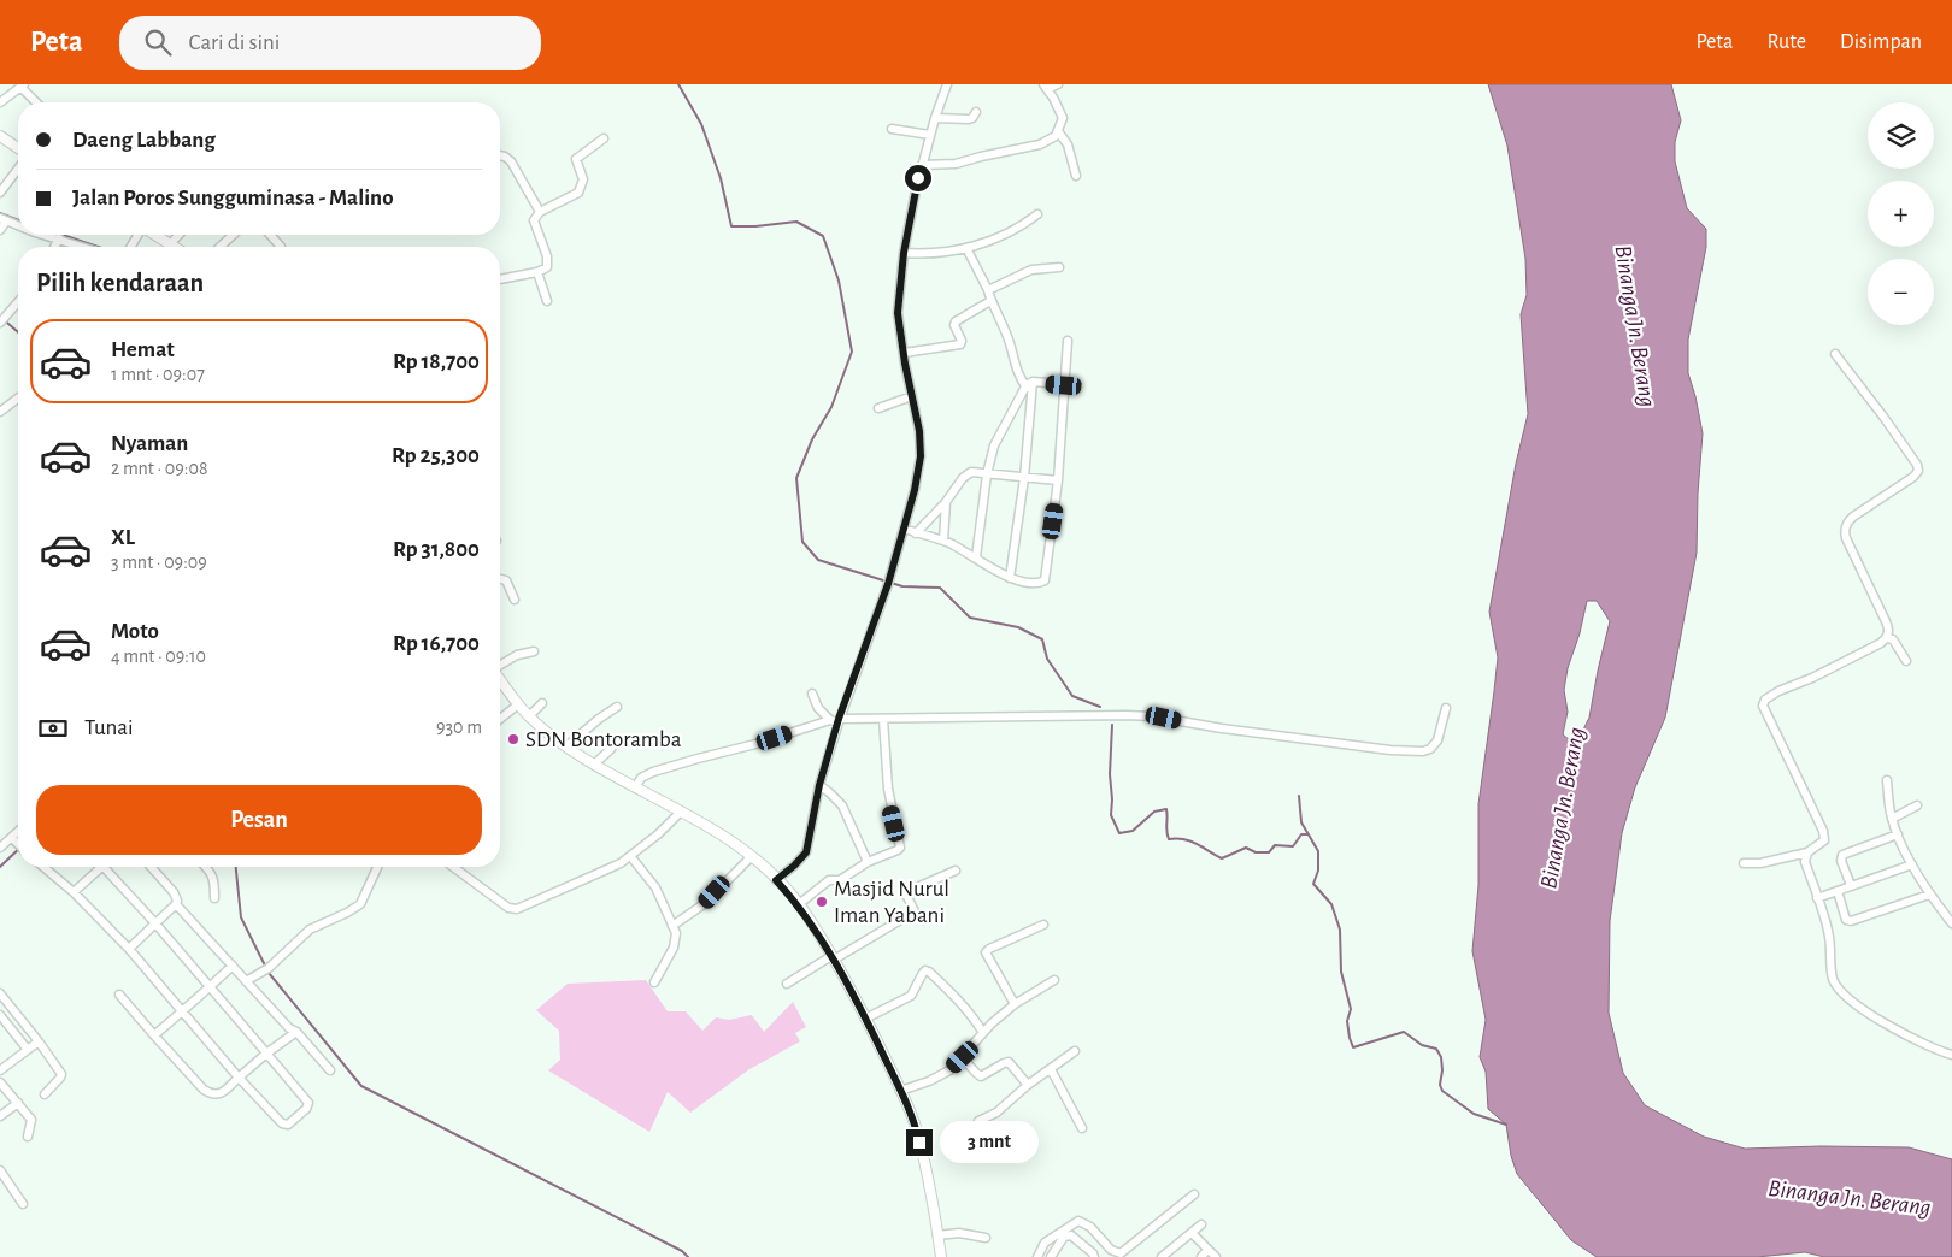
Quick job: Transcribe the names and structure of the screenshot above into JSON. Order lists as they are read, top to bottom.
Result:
{
  "water": ["Binanga Jn. Berang"],
  "places": ["SDN Bontoramba", "Masjid Nurul Iman Yabani"],
  "page": {
    "header": "Peta",
    "search": "Cari di sini",
    "nav": ["Peta", "Rute", "Disimpan"],
    "map_buttons": ["+", "−"],
    "banner": ["Daeng Labbang", "Jalan Poros Sungguminasa - Malino"],
    "heading": "Pilih kendaraan",
    "list": [
      {
        "name": "Hemat",
        "note": "1 mnt · 09:07",
        "value": "Rp 18,700"
      },
      {
        "name": "Nyaman",
        "note": "2 mnt · 09:08",
        "value": "Rp 25,300"
      },
      {
        "name": "XL",
        "note": "3 mnt · 09:09",
        "value": "Rp 31,800"
      },
      {
        "name": "Moto",
        "note": "4 mnt · 09:10",
        "value": "Rp 16,700"
      }
    ],
    "pay": ["Tunai", "930 m"],
    "buttons": "Pesan",
    "bubble": "3 mnt"
  }
}
